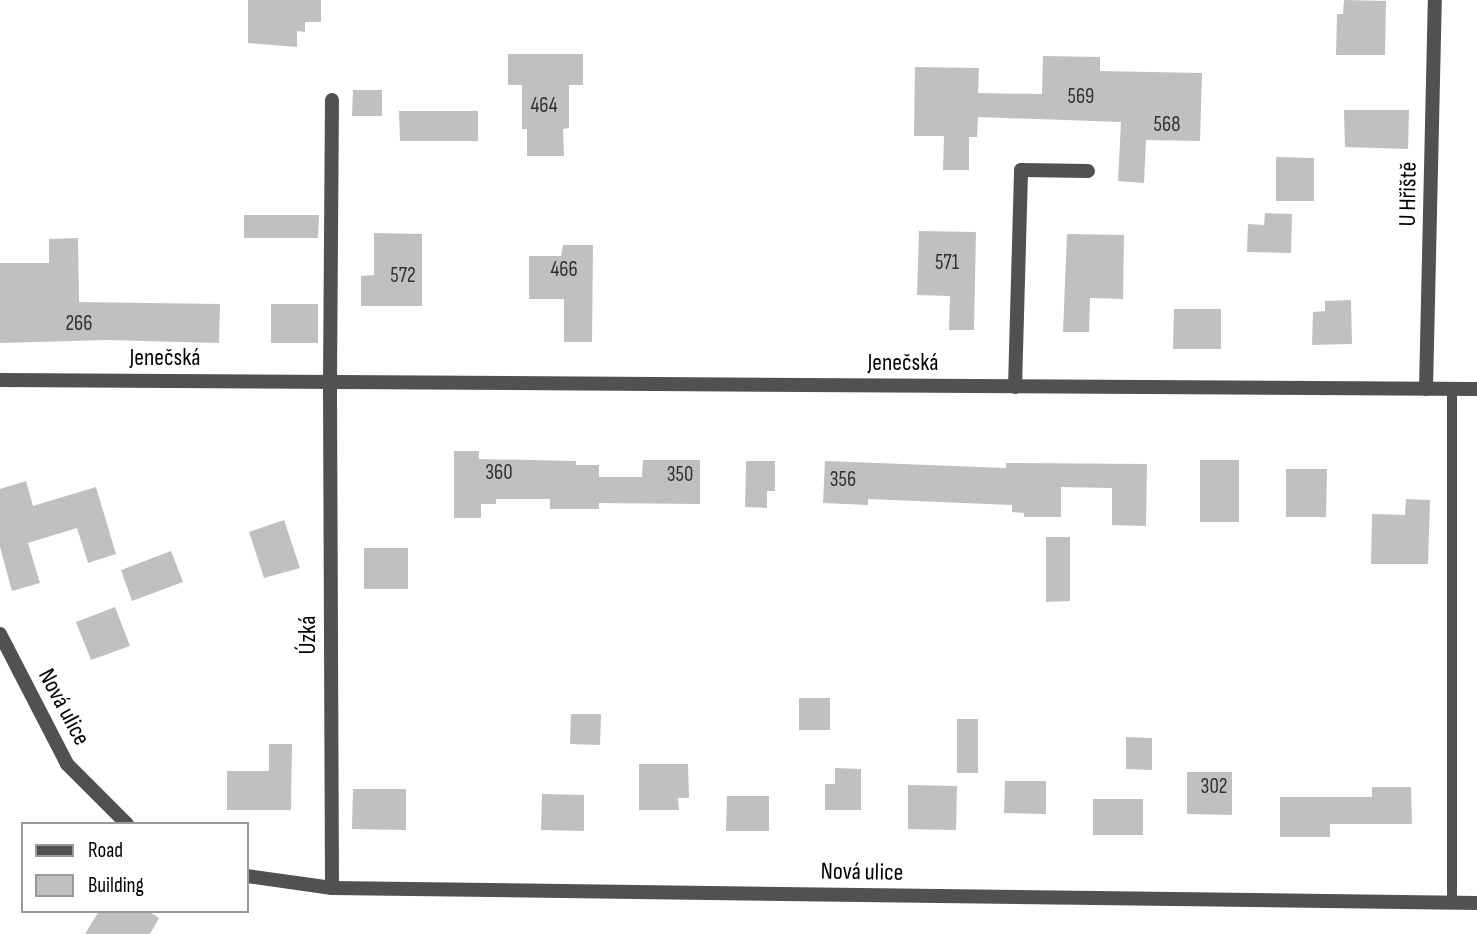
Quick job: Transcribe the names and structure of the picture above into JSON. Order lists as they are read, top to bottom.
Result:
{
  "streets": {
    "street": [
      "U Hřiště",
      "Jenečská",
      "Úzká",
      "Nová ulice"
    ]
  },
  "crossings": [
    ["U Hřiště", "Jenečská"],
    ["Jenečská", "Úzká"],
    ["Úzká", "Nová ulice"]
  ],
  "house_numbers": [
    "569",
    "464",
    "568",
    "571",
    "466",
    "572",
    "266",
    "360",
    "350",
    "356",
    "302"
  ],
  "legend": ["Road", "Building"]
}
